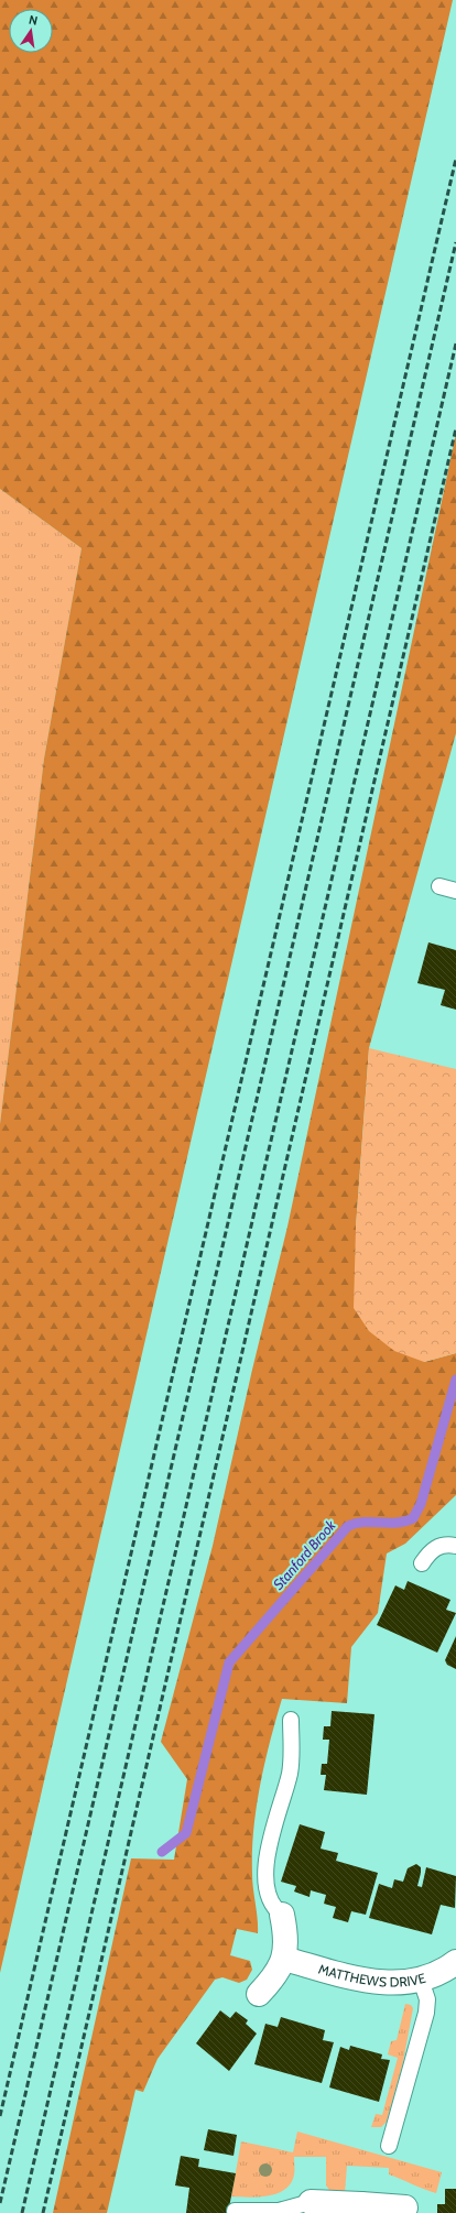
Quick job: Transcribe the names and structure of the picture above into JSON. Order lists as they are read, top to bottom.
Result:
{
  "streets": {
    "street": ["MATTHEWS DRIVE"]
  },
  "water": ["Stanford Brook"],
  "north": "top"
}
